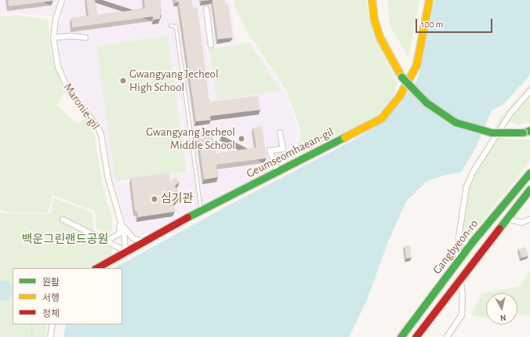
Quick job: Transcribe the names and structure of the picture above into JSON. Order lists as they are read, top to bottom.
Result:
{
  "streets": {
    "main road": ["Geumseomhaean-gil", "Gangbyeon-ro"],
    "street": ["Maronie-gil"]
  },
  "crossings": [
    ["Maronie-gil", "Geumseomhaean-gil"]
  ],
  "parks": ["백운그린랜드공원"],
  "places": ["Gwangyang Jecheol High School", "Gwangyang Jecheol Middle School", "심기관"],
  "legend": ["원활", "서행", "정체"],
  "scale_bar": "100 m",
  "north": "bottom"
}
